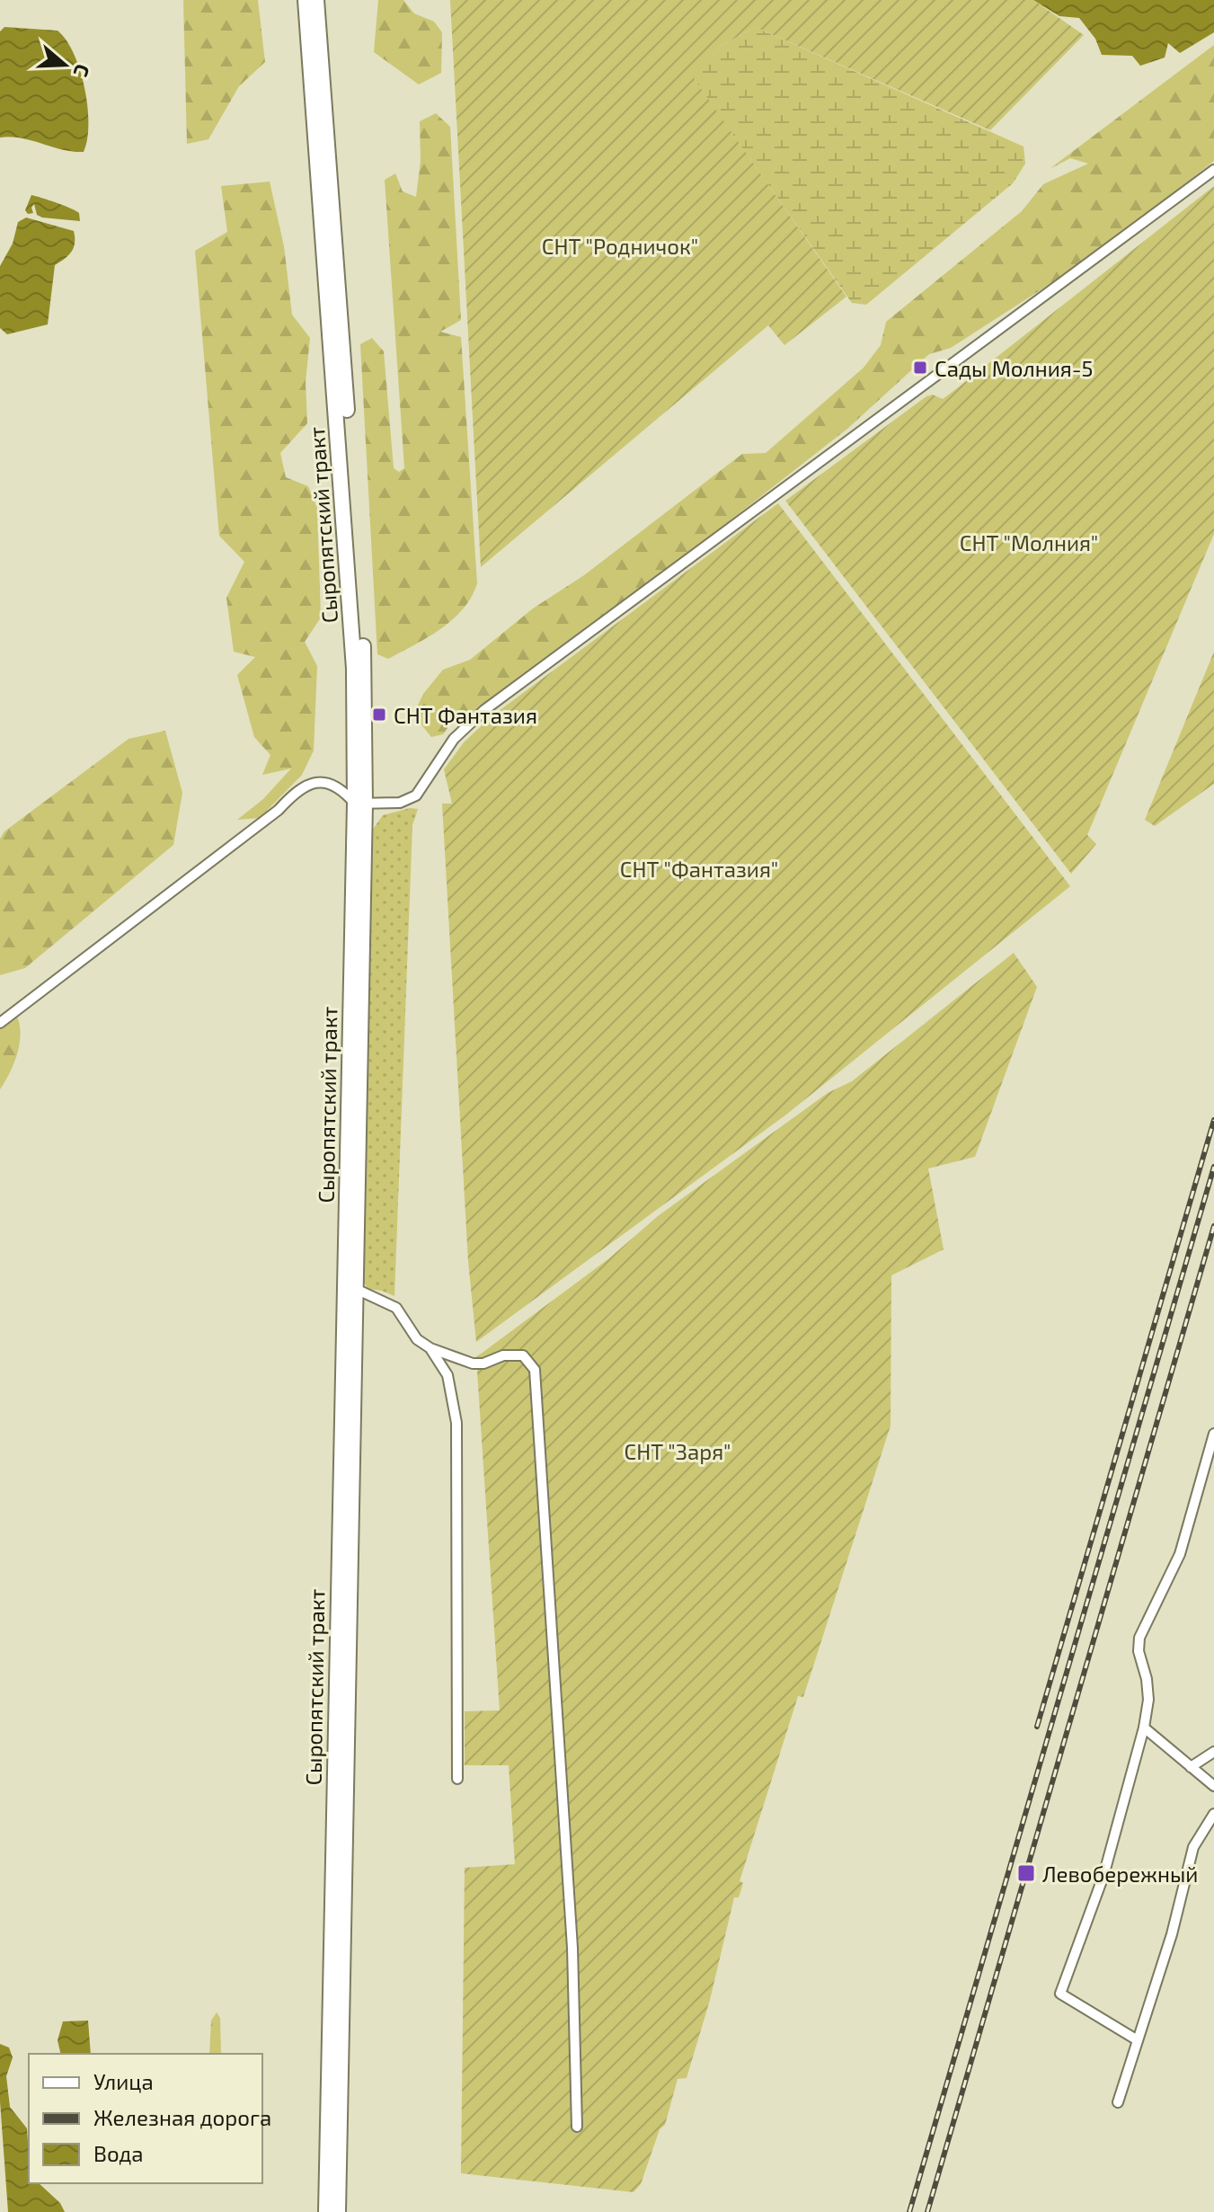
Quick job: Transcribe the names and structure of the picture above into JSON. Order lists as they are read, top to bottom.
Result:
{
  "streets": {
    "main road": ["Сыропятский тракт"]
  },
  "parks": [
    "СНТ \"Родничок\"",
    "СНТ \"Молния\"",
    "СНТ \"Фантазия\"",
    "СНТ \"Заря\""
  ],
  "places": {
    "transit": ["Сады Молния-5", "СНТ Фантазия", "Левобережный"]
  },
  "legend": ["Улица", "Железная дорога", "Вода"],
  "north": "right"
}
